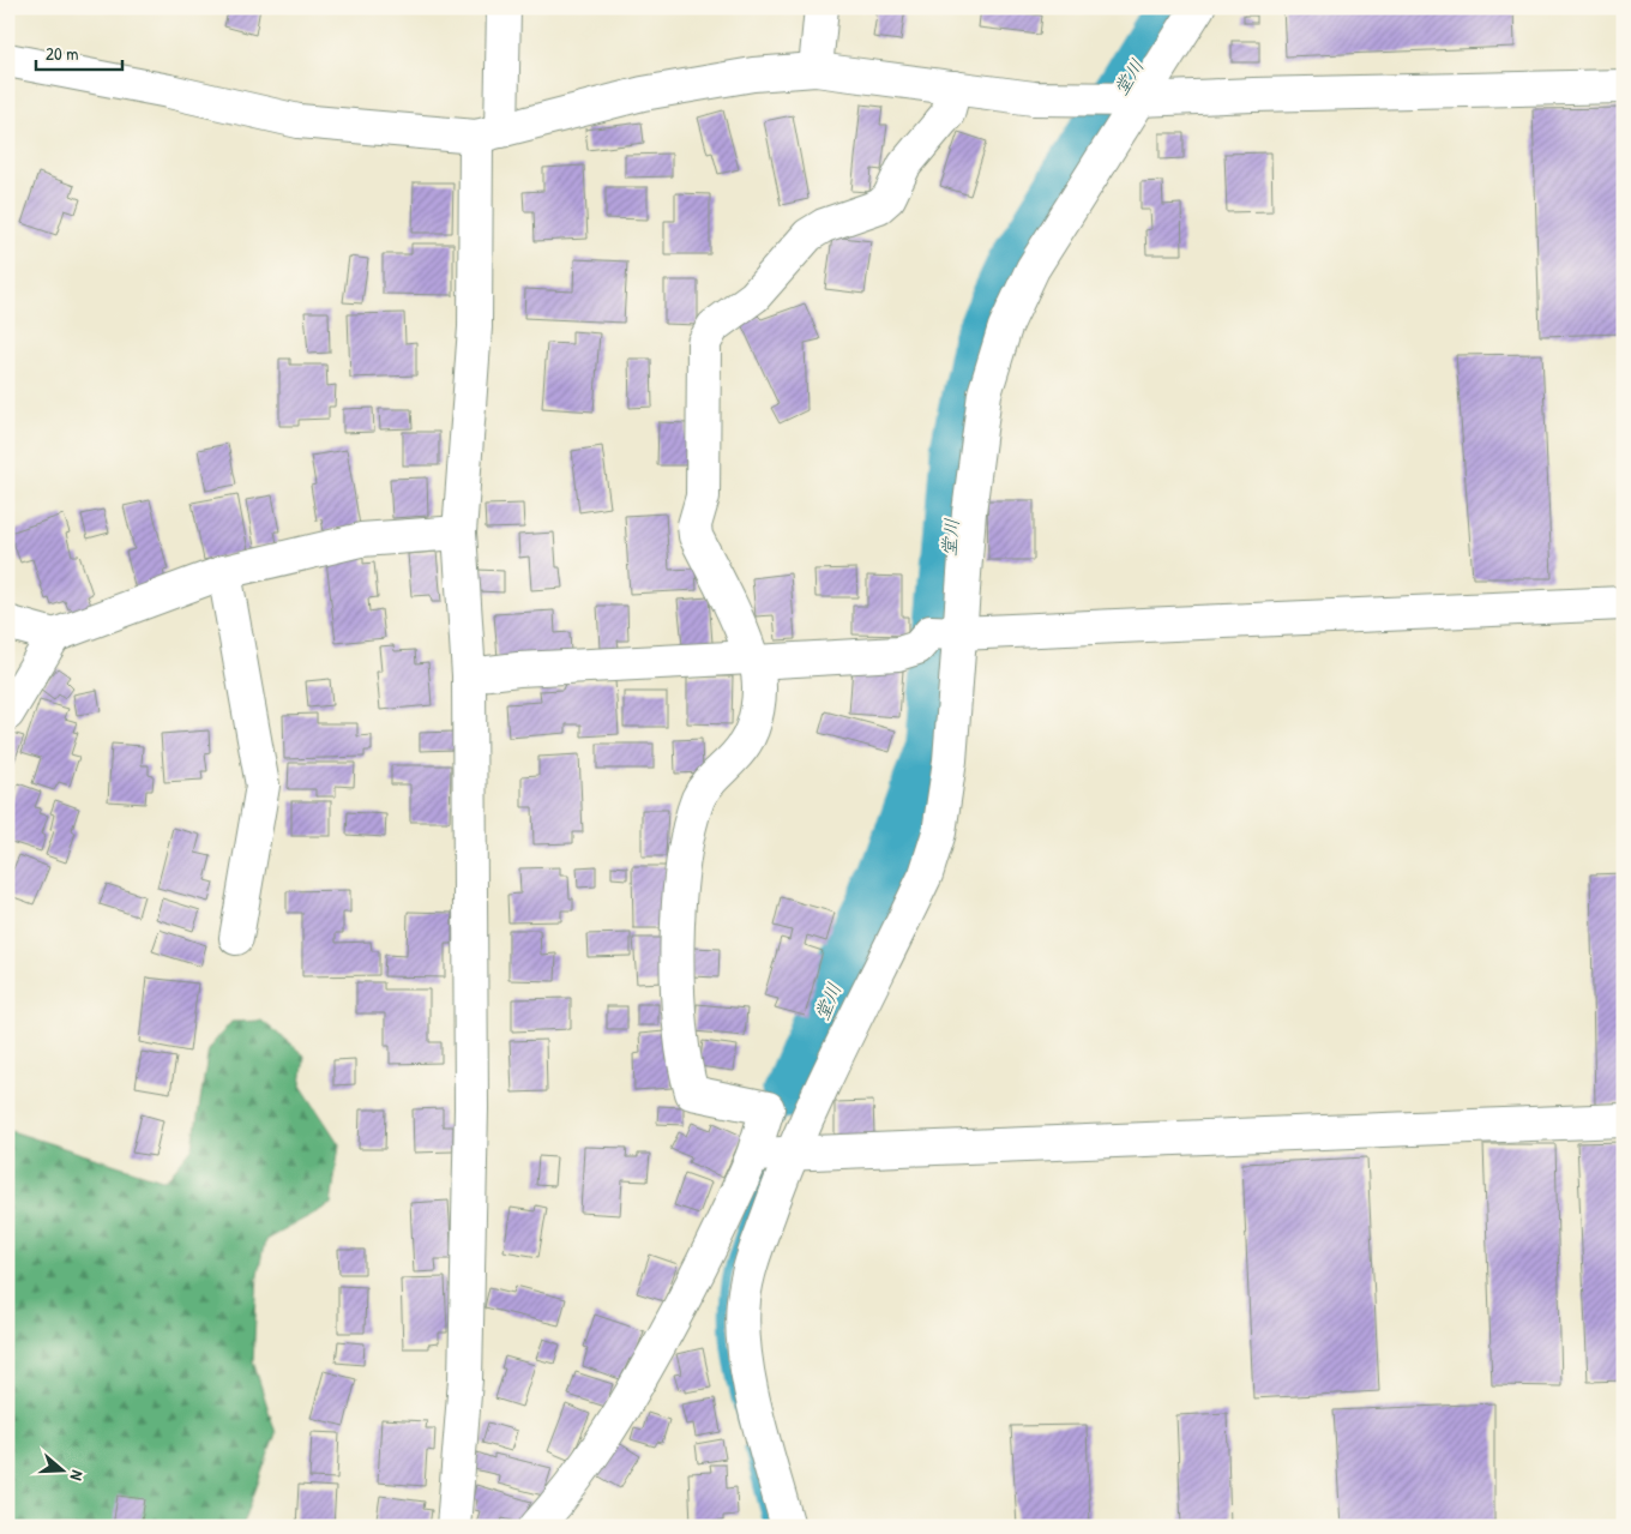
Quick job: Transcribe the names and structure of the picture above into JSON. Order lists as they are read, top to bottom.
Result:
{
  "water": ["堂川"],
  "scale_bar": "20 m",
  "north": "right"
}
